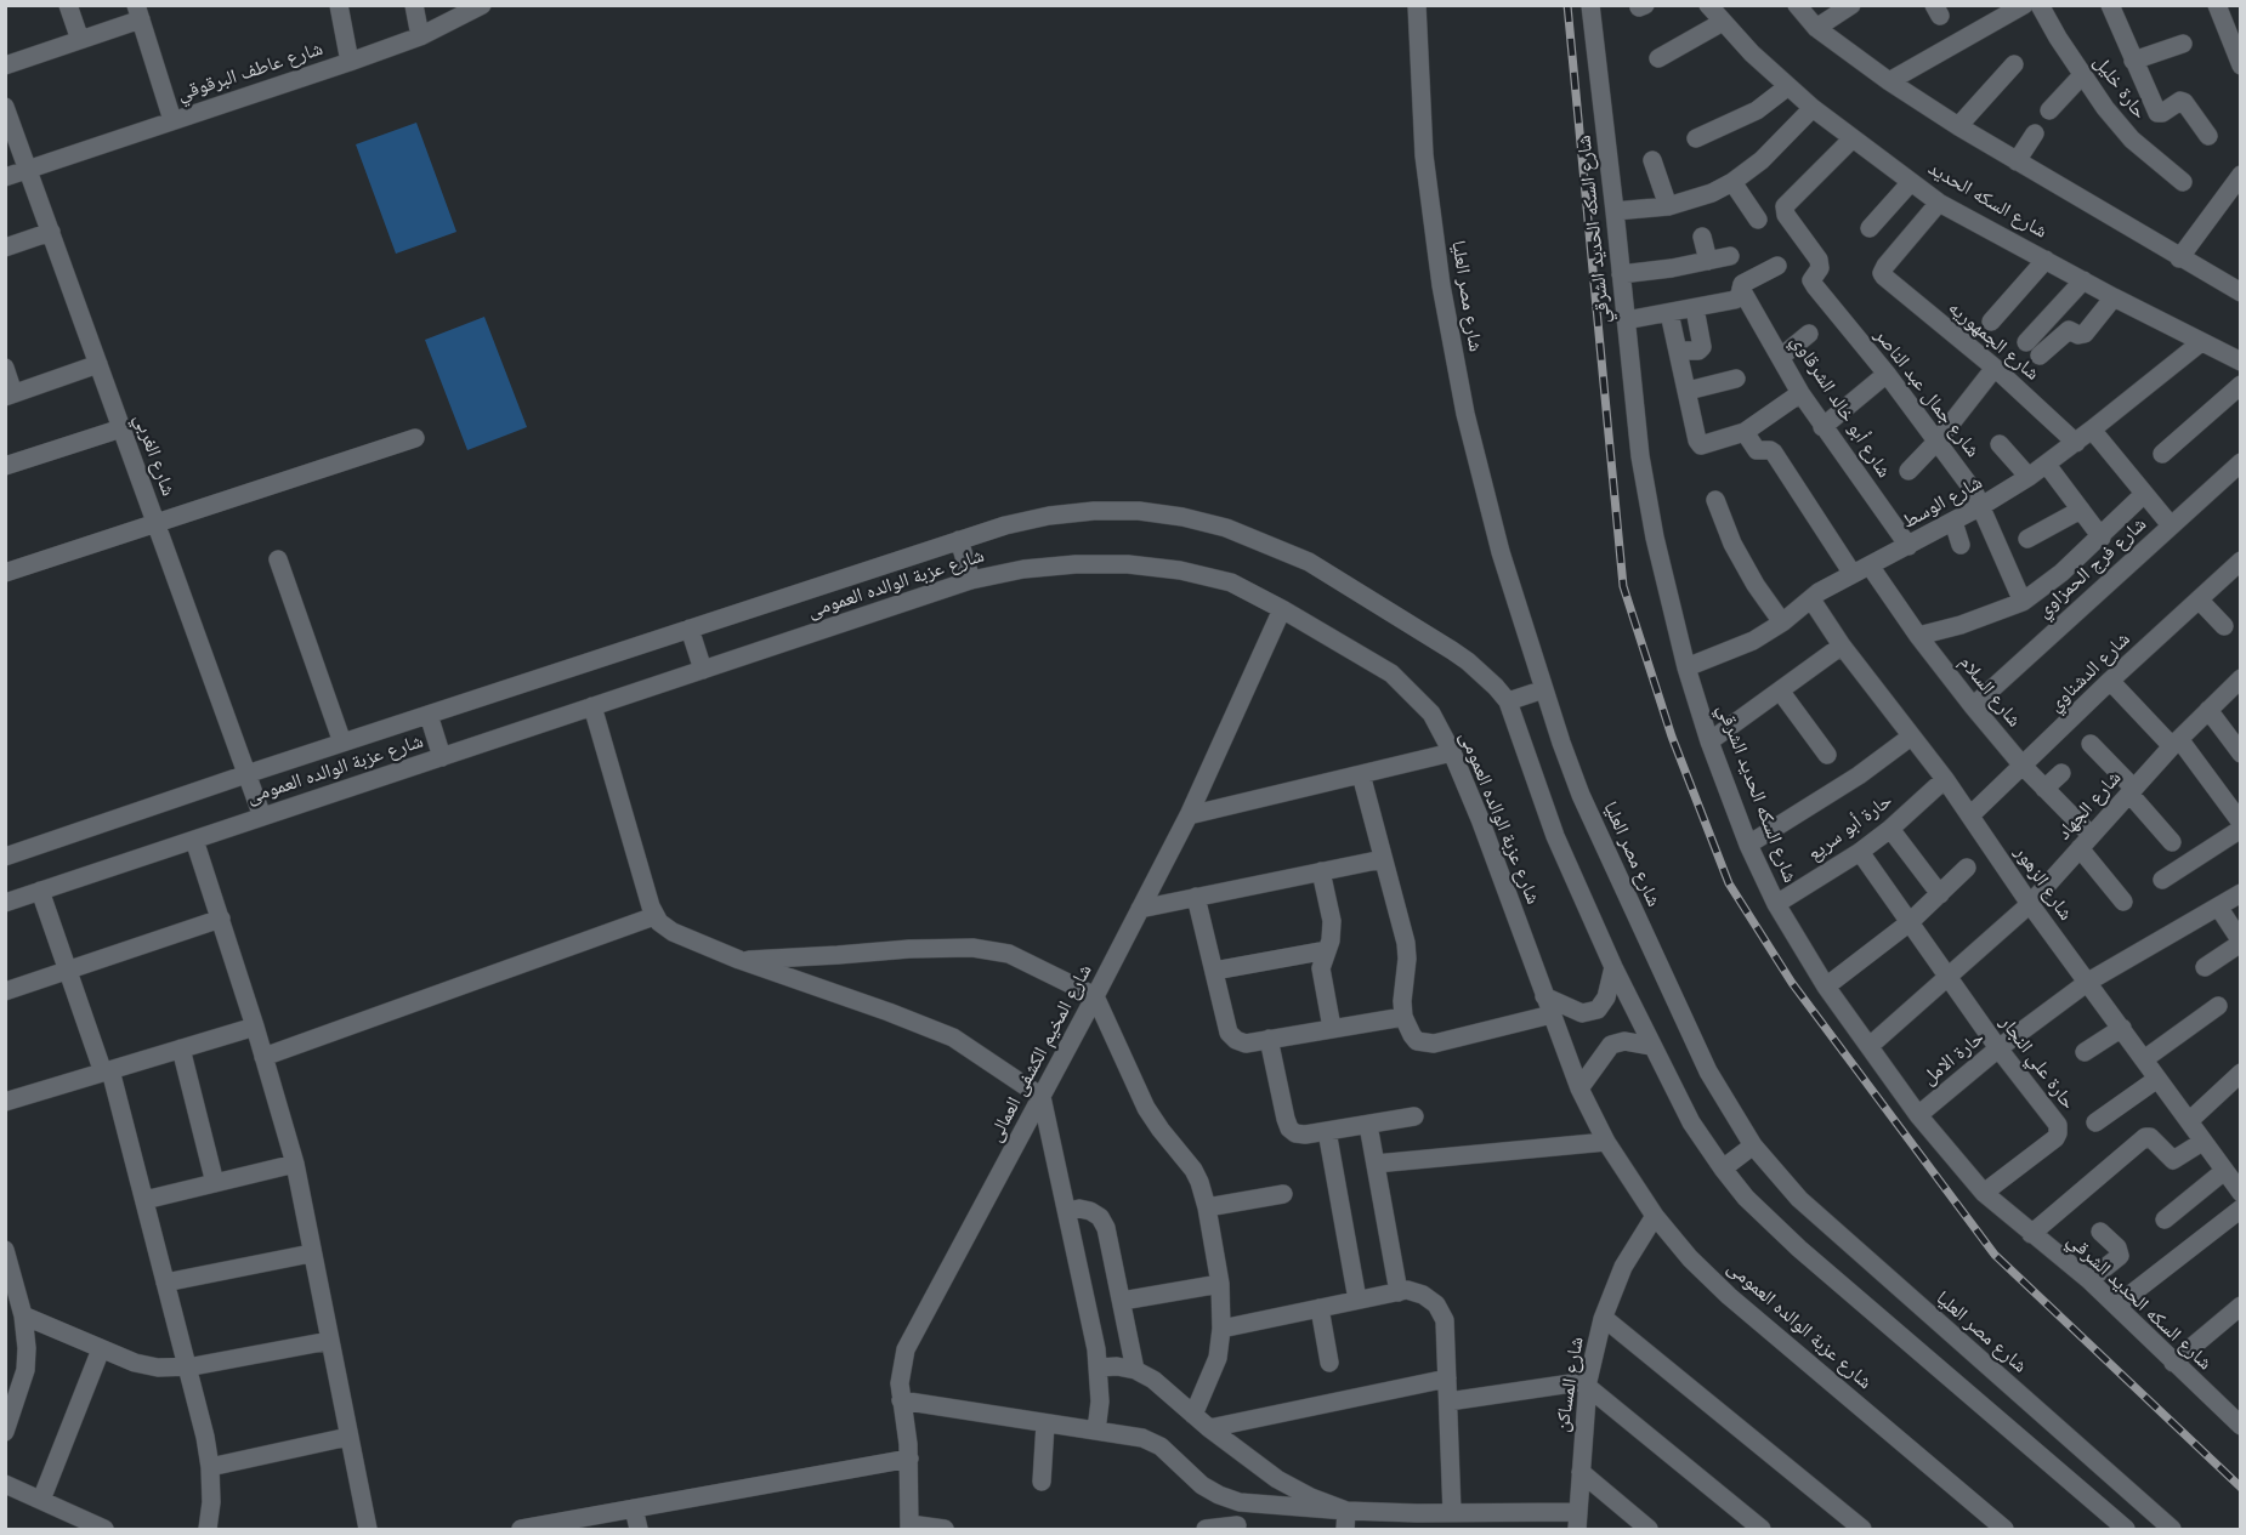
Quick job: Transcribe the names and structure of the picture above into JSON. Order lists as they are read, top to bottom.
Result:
{
  "streets": {
    "street": [
      "شارع عاطف البرقوقي",
      "حارة خليل",
      "شارع السكه الحديد",
      "شارع السكه الحديد الشرقي",
      "شارع مصر العليا",
      "شارع الجمهوريه",
      "شارع جمال عبد الناصر",
      "شارع أبو خالد الشرقاوي",
      "شارع الغربي",
      "شارع الوسط",
      "شارع فرج الحمزاوي",
      "شارع عزبة الوالده العمومى",
      "شارع الدشناوي",
      "شارع السلام",
      "شارع الجهاد",
      "حارة أبو سريع",
      "شارع الزهور",
      "شارع المخيم الكشفى العمالى",
      "حارة الامل",
      "حارة علي النجار",
      "شارع المساكن"
    ]
  },
  "crossings": [
    ["شارع عاطف البرقوقي", "شارع الغربي"],
    ["شارع السكه الحديد", "شارع الجمهوريه"],
    ["شارع السكه الحديد", "شارع جمال عبد الناصر"],
    ["شارع السكه الحديد", "شارع الوسط"],
    ["شارع السكه الحديد الشرقي", "شارع الوسط"],
    ["شارع السكه الحديد الشرقي", "شارع الجهاد"],
    ["شارع السكه الحديد الشرقي", "حارة أبو سريع"],
    ["شارع السكه الحديد الشرقي", "حارة الامل"],
    ["شارع السكه الحديد الشرقي", "حارة علي النجار"],
    ["شارع الجمهوريه", "شارع الوسط"],
    ["شارع جمال عبد الناصر", "شارع الوسط"],
    ["شارع أبو خالد الشرقاوي", "شارع الوسط"],
    ["شارع الغربي", "شارع عزبة الوالده العمومى"],
    ["شارع الوسط", "شارع السلام"],
    ["شارع الوسط", "شارع الزهور"],
    ["شارع فرج الحمزاوي", "شارع السلام"],
    ["شارع عزبة الوالده العمومى", "شارع المخيم الكشفى العمالى"],
    ["شارع عزبة الوالده العمومى", "شارع المساكن"],
    ["شارع الدشناوي", "شارع السلام"],
    ["شارع الدشناوي", "شارع الزهور"],
    ["شارع السلام", "شارع الجهاد"],
    ["شارع الجهاد", "شارع الزهور"],
    ["شارع الجهاد", "حارة علي النجار"],
    ["حارة أبو سريع", "شارع الزهور"],
    ["حارة أبو سريع", "حارة علي النجار"],
    ["شارع الزهور", "حارة الامل"],
    ["حارة الامل", "حارة علي النجار"]
  ]
}
